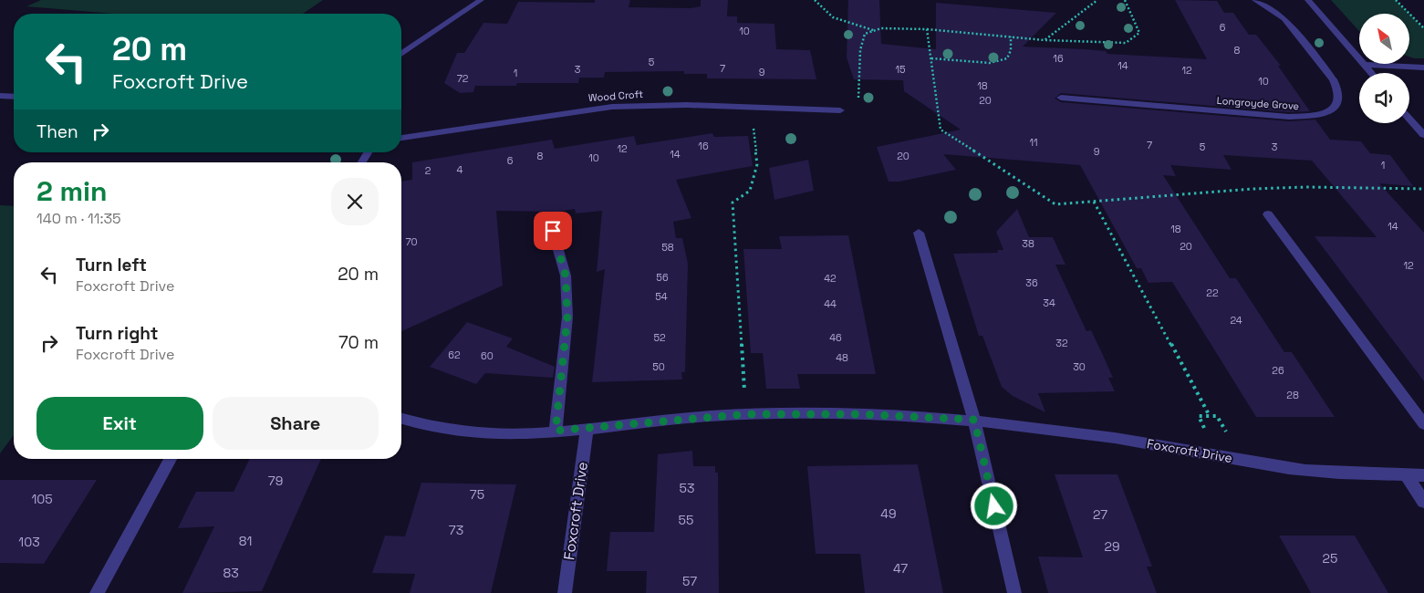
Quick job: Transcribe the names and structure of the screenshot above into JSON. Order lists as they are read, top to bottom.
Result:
{
  "streets": {
    "street": ["Wood Croft", "Longroyde Grove", "Foxcroft Drive"]
  },
  "house_numbers": [
    "6",
    "10",
    "8",
    "16",
    "5",
    "14",
    "7",
    "3",
    "15",
    "12",
    "9",
    "1",
    "72",
    "10",
    "18",
    "20",
    "11",
    "7",
    "16",
    "5",
    "3",
    "12",
    "9",
    "14",
    "8",
    "20",
    "10",
    "6",
    "1",
    "4",
    "2",
    "14",
    "18",
    "70",
    "38",
    "20",
    "58",
    "12",
    "56",
    "42",
    "36",
    "22",
    "54",
    "34",
    "44",
    "24",
    "52",
    "46",
    "32",
    "62",
    "60",
    "48",
    "50",
    "30",
    "26",
    "28",
    "79",
    "53",
    "75",
    "105",
    "49",
    "27",
    "55",
    "73",
    "81",
    "103",
    "29",
    "25",
    "47",
    "83",
    "57"
  ],
  "north": "top left",
  "page": {
    "turn": ["20 m", "Foxcroft Drive"],
    "then": "Then",
    "heading": ["2 min", "140 m · 11:35"],
    "list": [
      {
        "name": "Turn left",
        "note": "Foxcroft Drive",
        "value": "20 m"
      },
      {
        "name": "Turn right",
        "note": "Foxcroft Drive",
        "value": "70 m"
      }
    ],
    "buttons": ["Exit", "Share"]
  }
}
